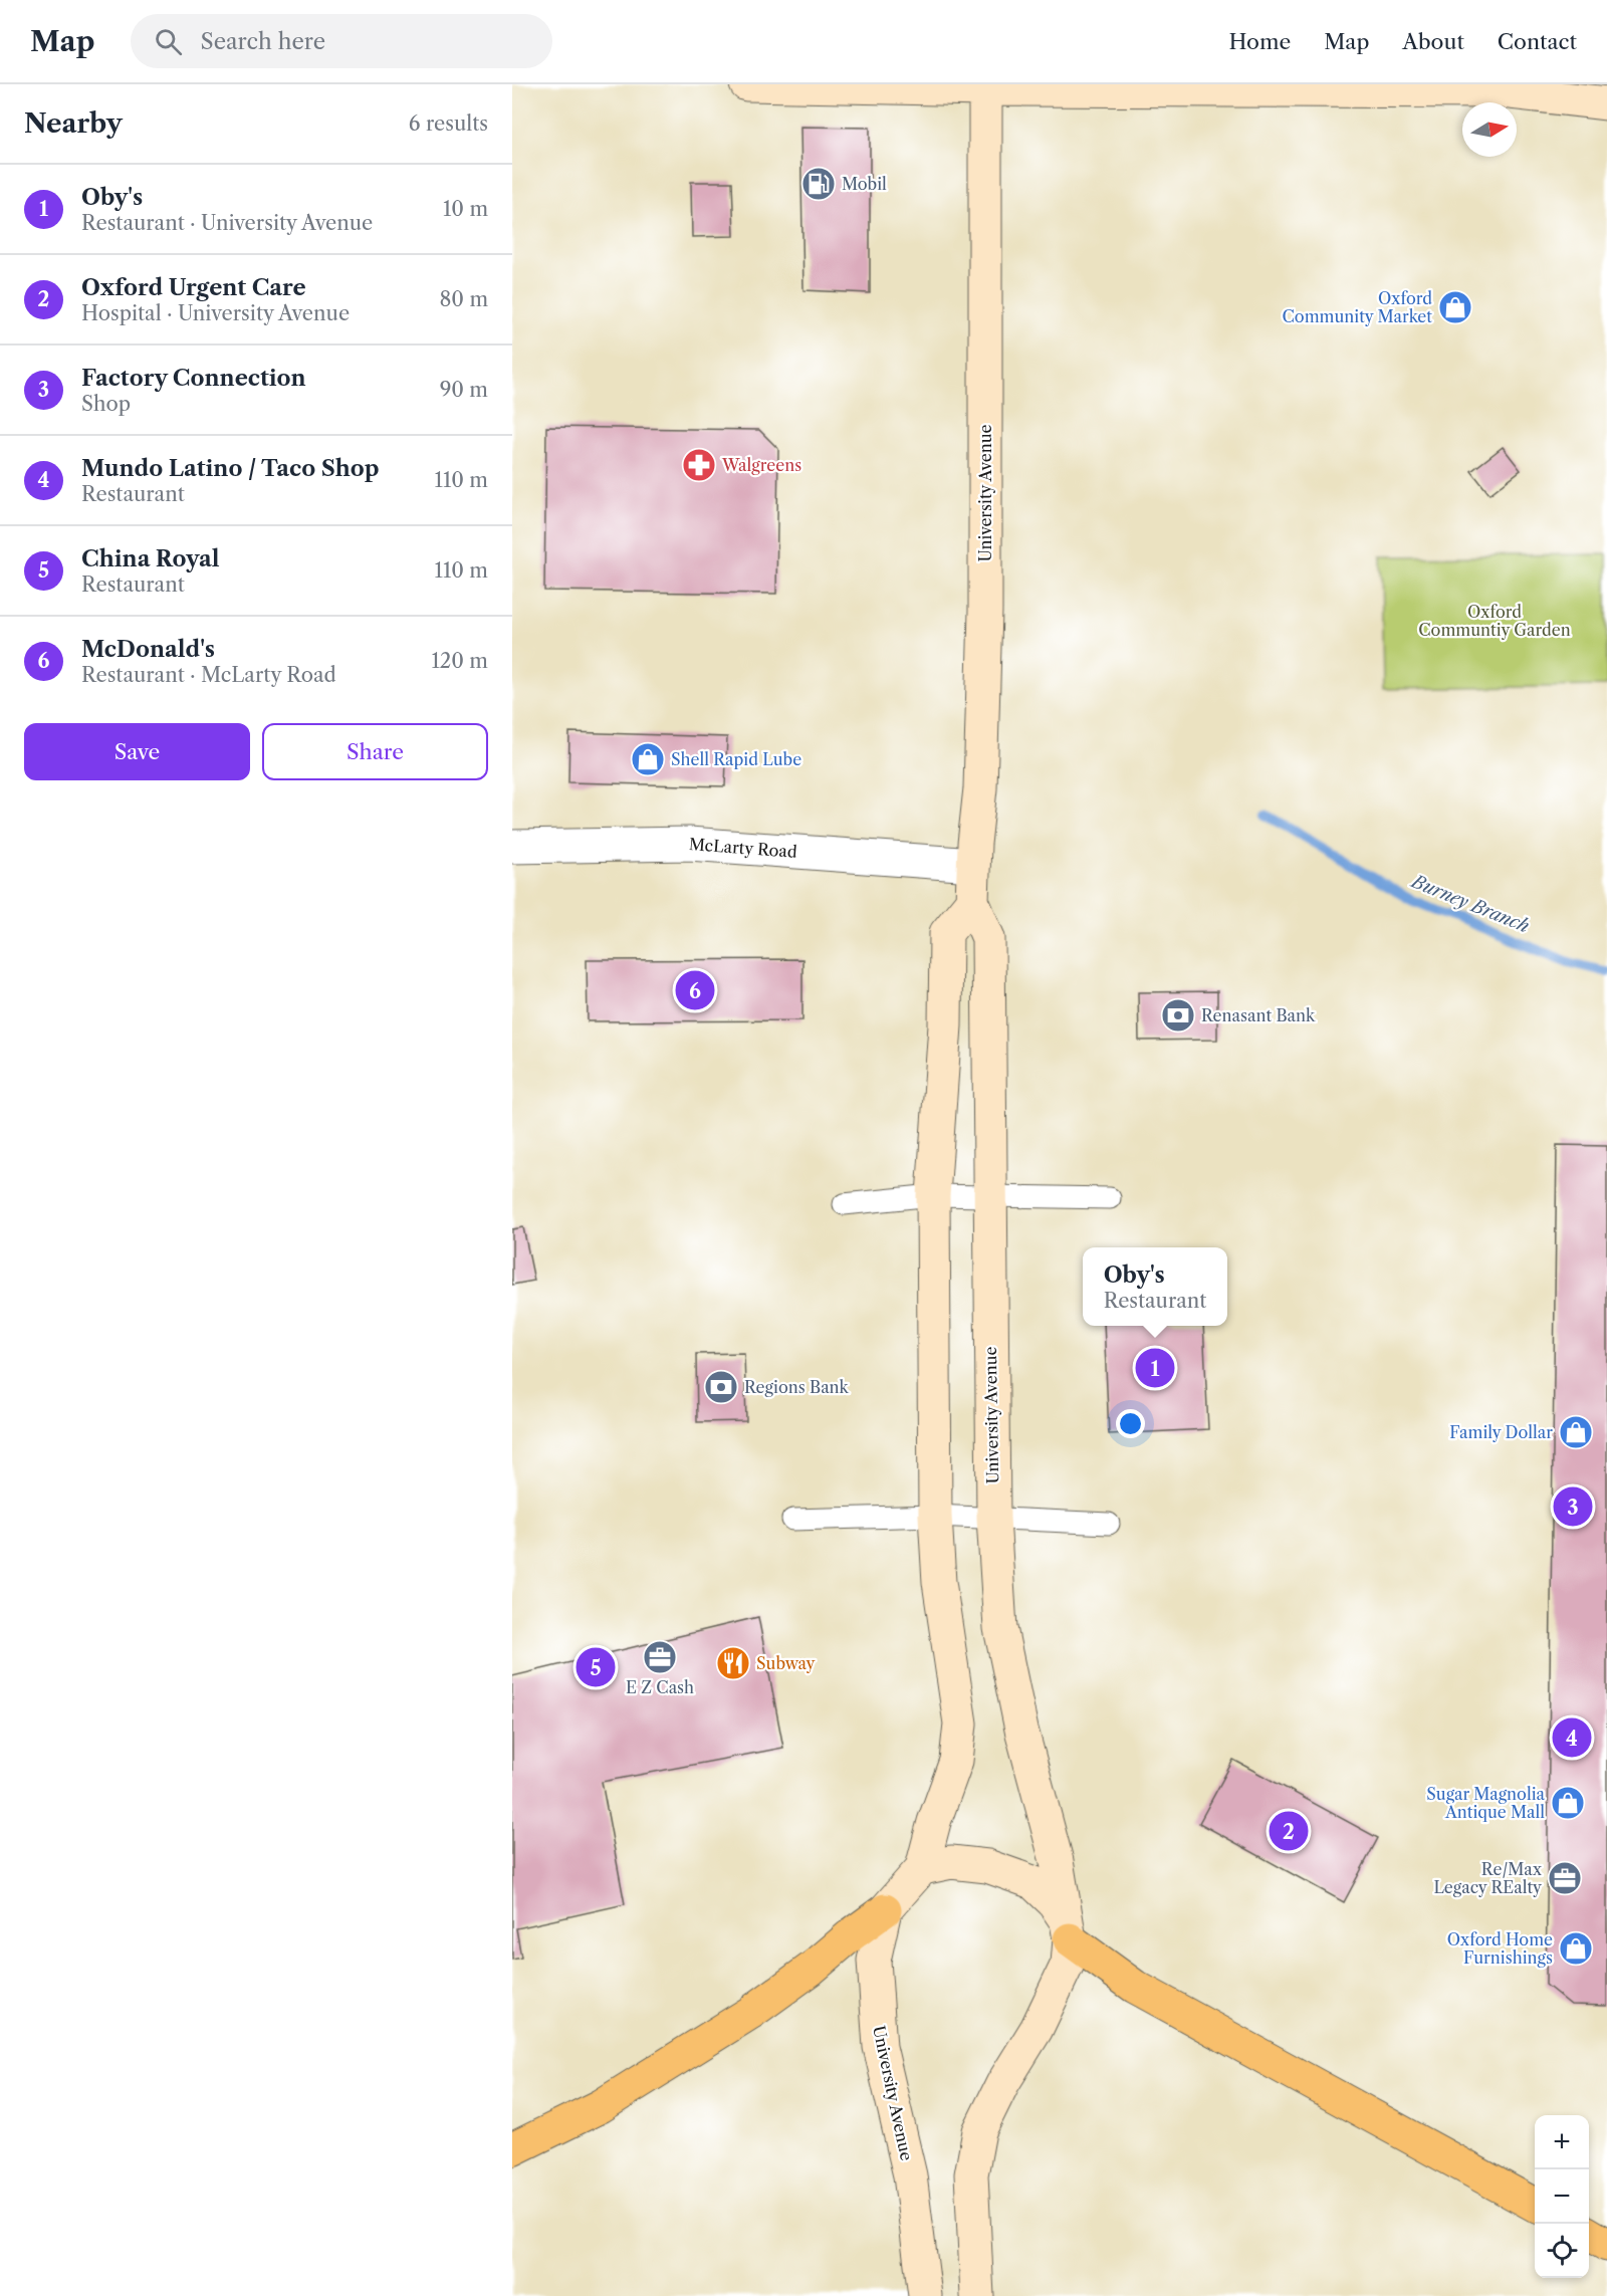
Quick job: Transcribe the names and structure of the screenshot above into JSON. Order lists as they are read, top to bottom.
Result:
{
  "streets": {
    "main road": ["University Avenue"],
    "street": ["McLarty Road"]
  },
  "crossings": [
    ["University Avenue", "McLarty Road"]
  ],
  "water": ["Burney Branch"],
  "parks": ["Oxford Communtiy Garden"],
  "places": {
    "fuel station": ["Mobil"],
    "shop": [
      "Oxford Community Market",
      "Shell Rapid Lube",
      "Family Dollar",
      "Sugar Magnolia Antique Mall",
      "Oxford Home Furnishings"
    ],
    "pharmacy": ["Walgreens"],
    "bank": ["Renasant Bank", "Regions Bank"],
    "office": ["E Z Cash", "Re/Max Legacy REalty"],
    "restaurant": ["Subway"]
  },
  "north": "right",
  "page": {
    "header": "Map",
    "search": "Search here",
    "nav": [
      "Home",
      "Map",
      "About",
      "Contact"
    ],
    "heading": ["Nearby", "6 results"],
    "list": [
      {
        "mark": "1",
        "name": "Oby's",
        "note": "Restaurant · University Avenue",
        "value": "10 m"
      },
      {
        "mark": "2",
        "name": "Oxford Urgent Care",
        "note": "Hospital · University Avenue",
        "value": "80 m"
      },
      {
        "mark": "3",
        "name": "Factory Connection",
        "note": "Shop",
        "value": "90 m"
      },
      {
        "mark": "4",
        "name": "Mundo Latino / Taco Shop",
        "note": "Restaurant",
        "value": "110 m"
      },
      {
        "mark": "5",
        "name": "China Royal",
        "note": "Restaurant",
        "value": "110 m"
      },
      {
        "mark": "6",
        "name": "McDonald's",
        "note": "Restaurant · McLarty Road",
        "value": "120 m"
      }
    ],
    "buttons": ["Save", "Share"],
    "pins": [
      "6",
      "1",
      "3",
      "5",
      "4",
      "2"
    ],
    "popup": ["Oby's", "Restaurant"],
    "map_buttons": ["+", "−"]
  }
}
